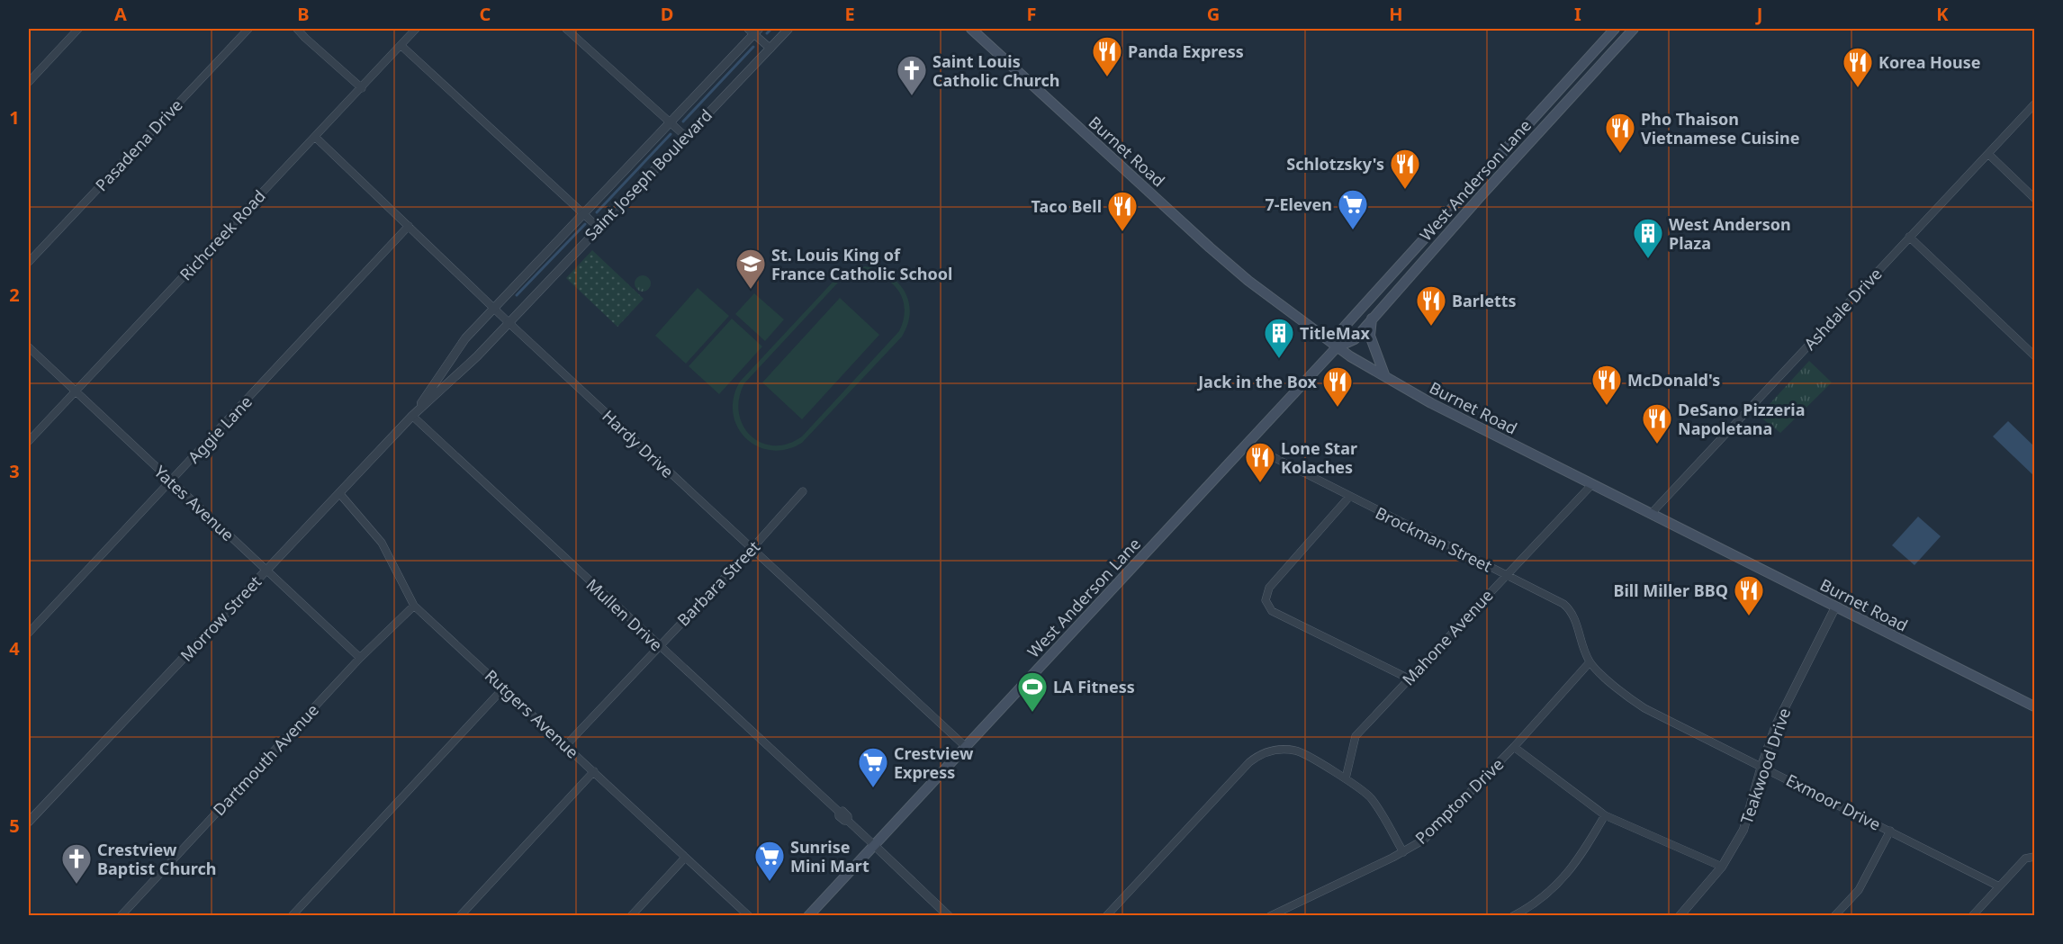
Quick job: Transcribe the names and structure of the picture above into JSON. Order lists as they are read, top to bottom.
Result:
{
  "streets": {
    "main road": ["Burnet Road", "West Anderson Lane"],
    "street": [
      "Pasadena Drive",
      "Saint Joseph Boulevard",
      "Richcreek Road",
      "Ashdale Drive",
      "Aggie Lane",
      "Hardy Drive",
      "Yates Avenue",
      "Brockman Street",
      "Barbara Street",
      "Mullen Drive",
      "Morrow Street",
      "Mahone Avenue",
      "Rutgers Avenue",
      "Dartmouth Avenue",
      "Teakwood Drive",
      "Pompton Drive",
      "Exmoor Drive"
    ]
  },
  "crossings": [
    ["Burnet Road", "West Anderson Lane"],
    ["Burnet Road", "Ashdale Drive"],
    ["Burnet Road", "Mahone Avenue"],
    ["Burnet Road", "Teakwood Drive"],
    ["Saint Joseph Boulevard", "Hardy Drive"],
    ["Saint Joseph Boulevard", "Morrow Street"],
    ["West Anderson Lane", "Hardy Drive"],
    ["West Anderson Lane", "Brockman Street"],
    ["West Anderson Lane", "Mullen Drive"],
    ["Richcreek Road", "Hardy Drive"],
    ["Richcreek Road", "Yates Avenue"],
    ["Aggie Lane", "Hardy Drive"],
    ["Aggie Lane", "Yates Avenue"],
    ["Hardy Drive", "Barbara Street"],
    ["Hardy Drive", "Morrow Street"],
    ["Yates Avenue", "Morrow Street"],
    ["Yates Avenue", "Dartmouth Avenue"],
    ["Brockman Street", "Mahone Avenue"],
    ["Brockman Street", "Pompton Drive"],
    ["Brockman Street", "Exmoor Drive"],
    ["Barbara Street", "Mullen Drive"],
    ["Barbara Street", "Rutgers Avenue"],
    ["Mullen Drive", "Morrow Street"],
    ["Morrow Street", "Rutgers Avenue"],
    ["Rutgers Avenue", "Dartmouth Avenue"],
    ["Teakwood Drive", "Exmoor Drive"],
    ["Pompton Drive", "Exmoor Drive"]
  ],
  "places": {
    "restaurant": [
      "Panda Express",
      "Korea House",
      "Pho Thaison Vietnamese Cuisine",
      "Schlotzsky's",
      "Taco Bell",
      "Barletts",
      "McDonald's",
      "Jack in the Box",
      "DeSano Pizzeria Napoletana",
      "Lone Star Kolaches",
      "Bill Miller BBQ"
    ],
    "church": ["Saint Louis Catholic Church", "Crestview Baptist Church"],
    "supermarket": ["7-Eleven", "Crestview Express", "Sunrise Mini Mart"],
    "building": ["West Anderson Plaza", "TitleMax"],
    "school or university": ["St. Louis King of France Catholic School"],
    "sports": ["LA Fitness"]
  },
  "grid": {
    "columns": [
      "A",
      "B",
      "C",
      "D",
      "E",
      "F",
      "G",
      "H",
      "I",
      "J",
      "K"
    ],
    "rows": [
      "1",
      "2",
      "3",
      "4",
      "5"
    ]
  }
}
